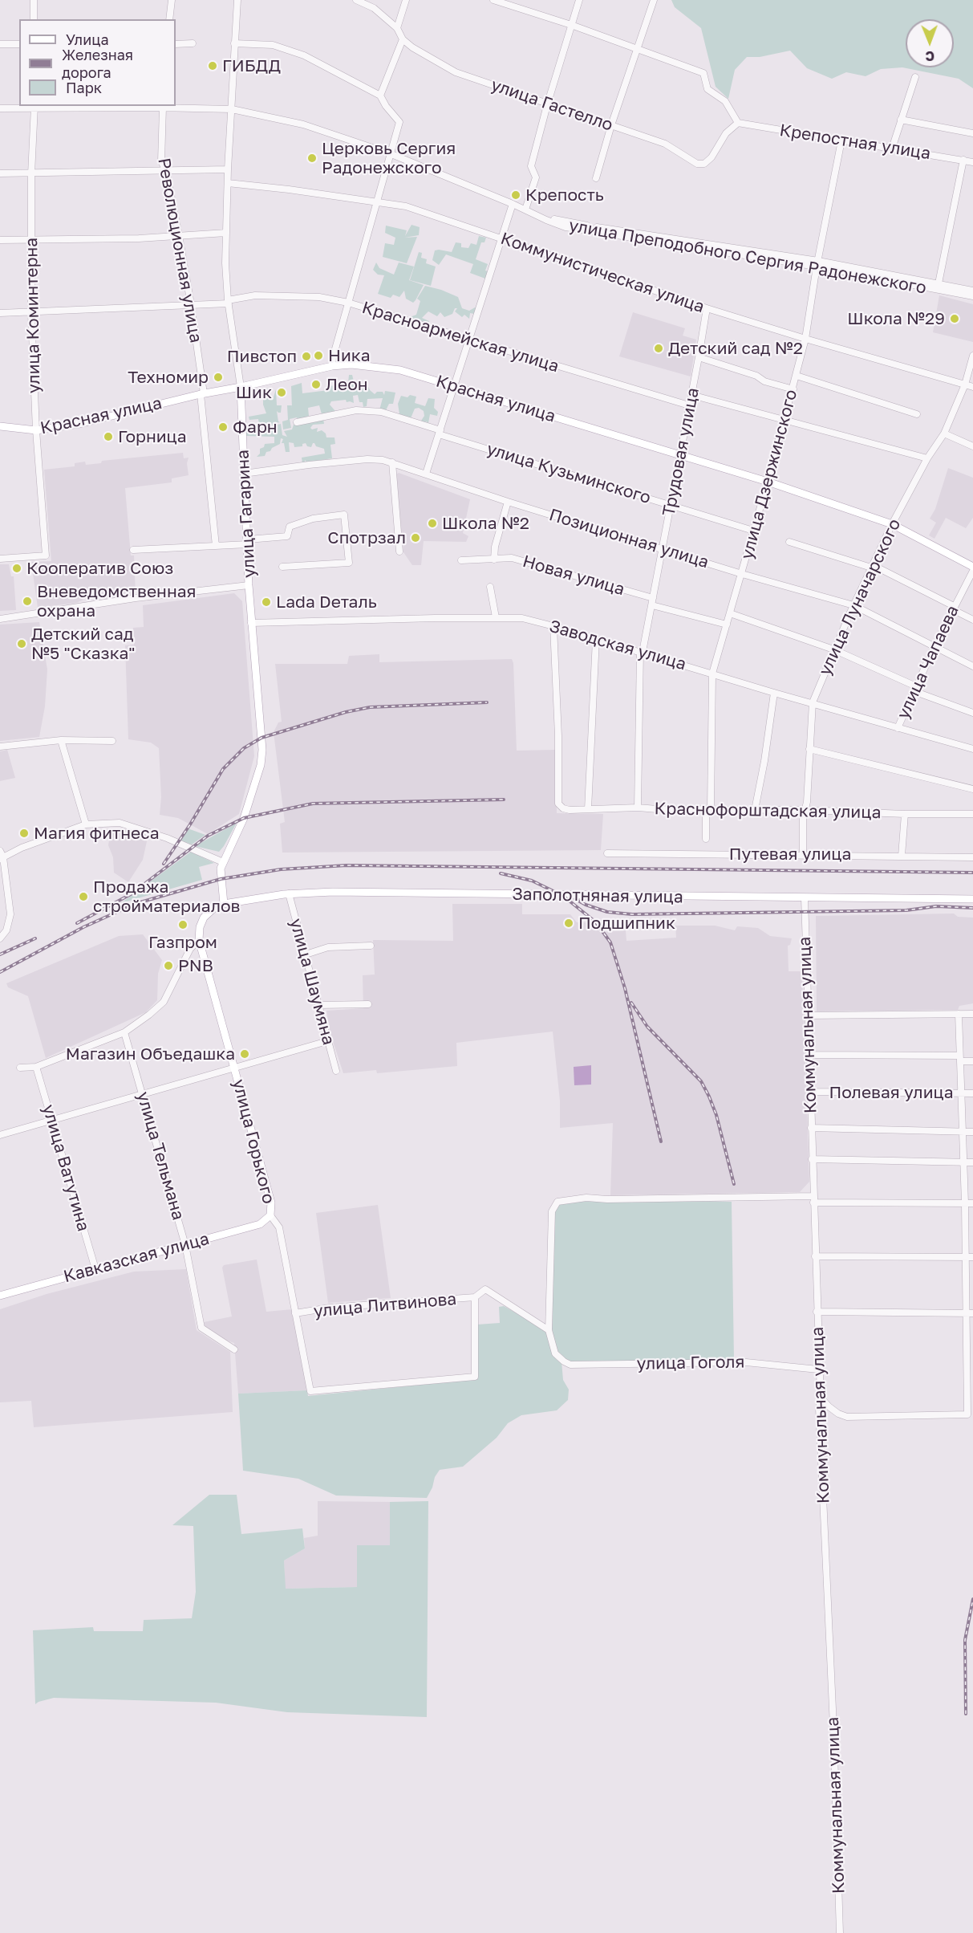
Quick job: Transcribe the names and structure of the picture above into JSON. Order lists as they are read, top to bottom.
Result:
{
  "streets": {
    "main road": [
      "Красная улица",
      "улица Гагарина",
      "Заполотняная улица",
      "улица Горького",
      "Кавказская улица"
    ],
    "street": [
      "улица Гастелло",
      "Крепостная улица",
      "Революционная улица",
      "улица Преподобного Сергия Радонежского",
      "Коммунистическая улица",
      "улица Коминтерна",
      "Красноармейская улица",
      "Трудовая улица",
      "улица Кузьминского",
      "улица Дзержинского",
      "Позиционная улица",
      "Новая улица",
      "улица Луначарского",
      "Заводская улица",
      "улица Чапаева",
      "Краснофорштадская улица",
      "Путевая улица",
      "улица Шаумяна",
      "Коммунальная улица",
      "Полевая улица",
      "улица Тельмана",
      "улица Ватутина",
      "улица Литвинова",
      "улица Гоголя"
    ]
  },
  "crossings": [
    ["улица Гастелло", "Крепостная улица"],
    ["Крепостная улица", "улица Дзержинского"],
    ["Революционная улица", "улица Преподобного Сергия Радонежского"],
    ["Революционная улица", "Красноармейская улица"],
    ["Революционная улица", "Красная улица"],
    ["улица Преподобного Сергия Радонежского", "улица Коминтерна"],
    ["улица Преподобного Сергия Радонежского", "улица Дзержинского"],
    ["улица Преподобного Сергия Радонежского", "улица Гагарина"],
    ["Коммунистическая улица", "Трудовая улица"],
    ["Коммунистическая улица", "улица Дзержинского"],
    ["Коммунистическая улица", "улица Гагарина"],
    ["Коммунистическая улица", "улица Луначарского"],
    ["улица Коминтерна", "Красноармейская улица"],
    ["улица Коминтерна", "Красная улица"],
    ["Красноармейская улица", "Трудовая улица"],
    ["Красноармейская улица", "улица Гагарина"],
    ["Красная улица", "Трудовая улица"],
    ["Красная улица", "улица Дзержинского"],
    ["Красная улица", "улица Гагарина"],
    ["Красная улица", "улица Луначарского"],
    ["Трудовая улица", "улица Кузьминского"],
    ["Трудовая улица", "Позиционная улица"],
    ["Трудовая улица", "Новая улица"],
    ["Трудовая улица", "Заводская улица"],
    ["Трудовая улица", "Краснофорштадская улица"],
    ["улица Кузьминского", "улица Дзержинского"],
    ["улица Дзержинского", "Позиционная улица"],
    ["улица Дзержинского", "Новая улица"],
    ["улица Дзержинского", "Заводская улица"],
    ["улица Дзержинского", "Краснофорштадская улица"],
    ["улица Гагарина", "Позиционная улица"],
    ["улица Гагарина", "Заводская улица"],
    ["улица Гагарина", "Заполотняная улица"],
    ["улица Гагарина", "улица Горького"],
    ["Позиционная улица", "улица Луначарского"],
    ["Позиционная улица", "улица Чапаева"],
    ["улица Луначарского", "Заводская улица"],
    ["улица Луначарского", "Краснофорштадская улица"],
    ["улица Луначарского", "Путевая улица"],
    ["Заводская улица", "улица Чапаева"],
    ["Заводская улица", "Краснофорштадская улица"],
    ["Заполотняная улица", "улица Шаумяна"],
    ["Заполотняная улица", "Коммунальная улица"],
    ["Заполотняная улица", "улица Горького"],
    ["Коммунальная улица", "Полевая улица"],
    ["Коммунальная улица", "улица Гоголя"],
    ["улица Горького", "Кавказская улица"],
    ["улица Горького", "улица Литвинова"],
    ["улица Тельмана", "Кавказская улица"],
    ["улица Ватутина", "Кавказская улица"],
    ["улица Литвинова", "улица Гоголя"]
  ],
  "places": [
    "ГИБДД",
    "Церковь Сергия Радонежского",
    "Крепость",
    "Школа №29",
    "Детский сад №2",
    "Ника",
    "Пивстоп",
    "Техномир",
    "Леон",
    "Шик",
    "Фарн",
    "Горница",
    "Школа №2",
    "Спотрзал",
    "Кооператив Союз",
    "Вневедомственная охрана",
    "Lada Dеталь",
    "Детский сад №5 \"Сказка\"",
    "Магия фитнеса",
    "Продажа стройматериалов",
    "Подшипник",
    "Газпром",
    "PNB",
    "Магазин Объедашка"
  ],
  "legend": ["Улица", "Железная дорога", "Парк"],
  "north": "bottom"
}
